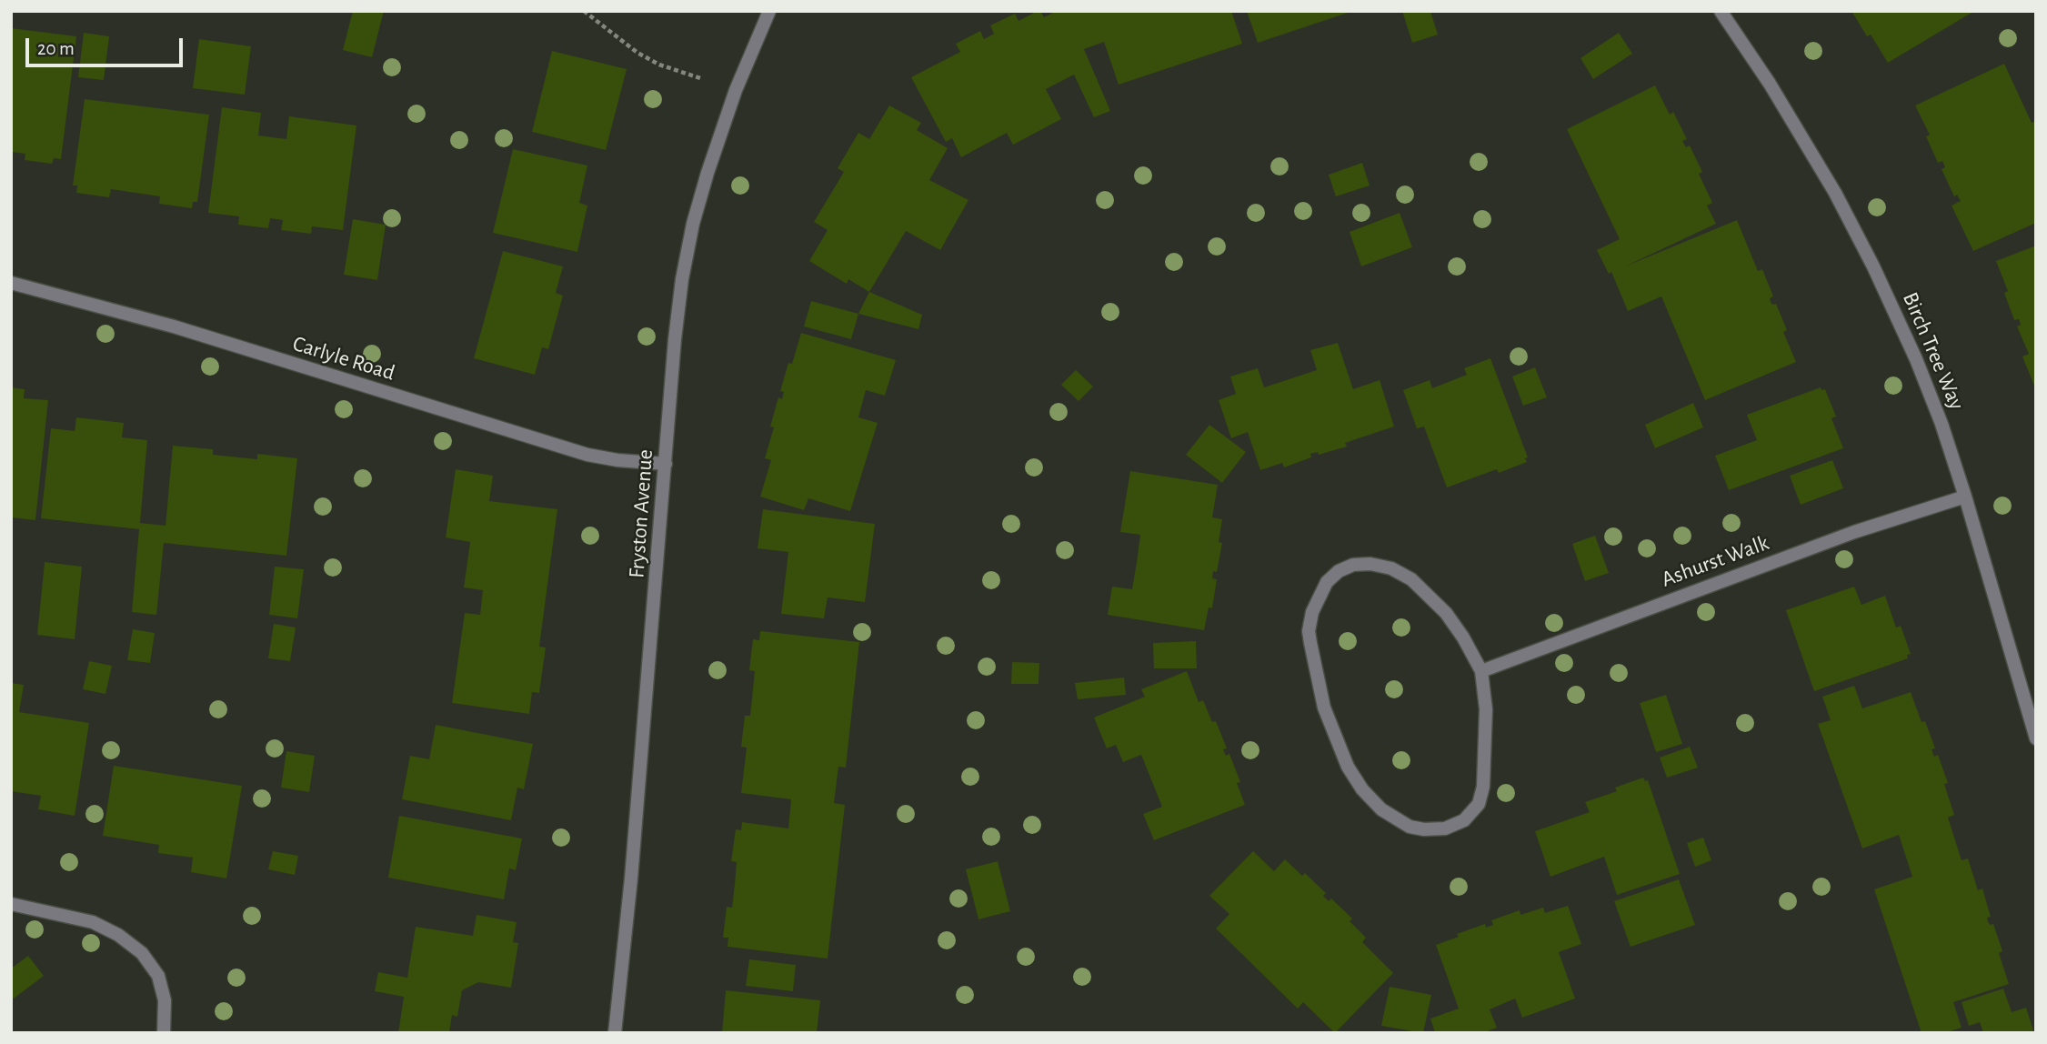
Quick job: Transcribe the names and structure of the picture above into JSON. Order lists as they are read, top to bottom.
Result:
{
  "streets": {
    "street": [
      "Birch Tree Way",
      "Carlyle Road",
      "Fryston Avenue",
      "Ashurst Walk"
    ]
  },
  "crossings": [
    ["Birch Tree Way", "Ashurst Walk"],
    ["Carlyle Road", "Fryston Avenue"]
  ],
  "scale_bar": "20 m"
}
